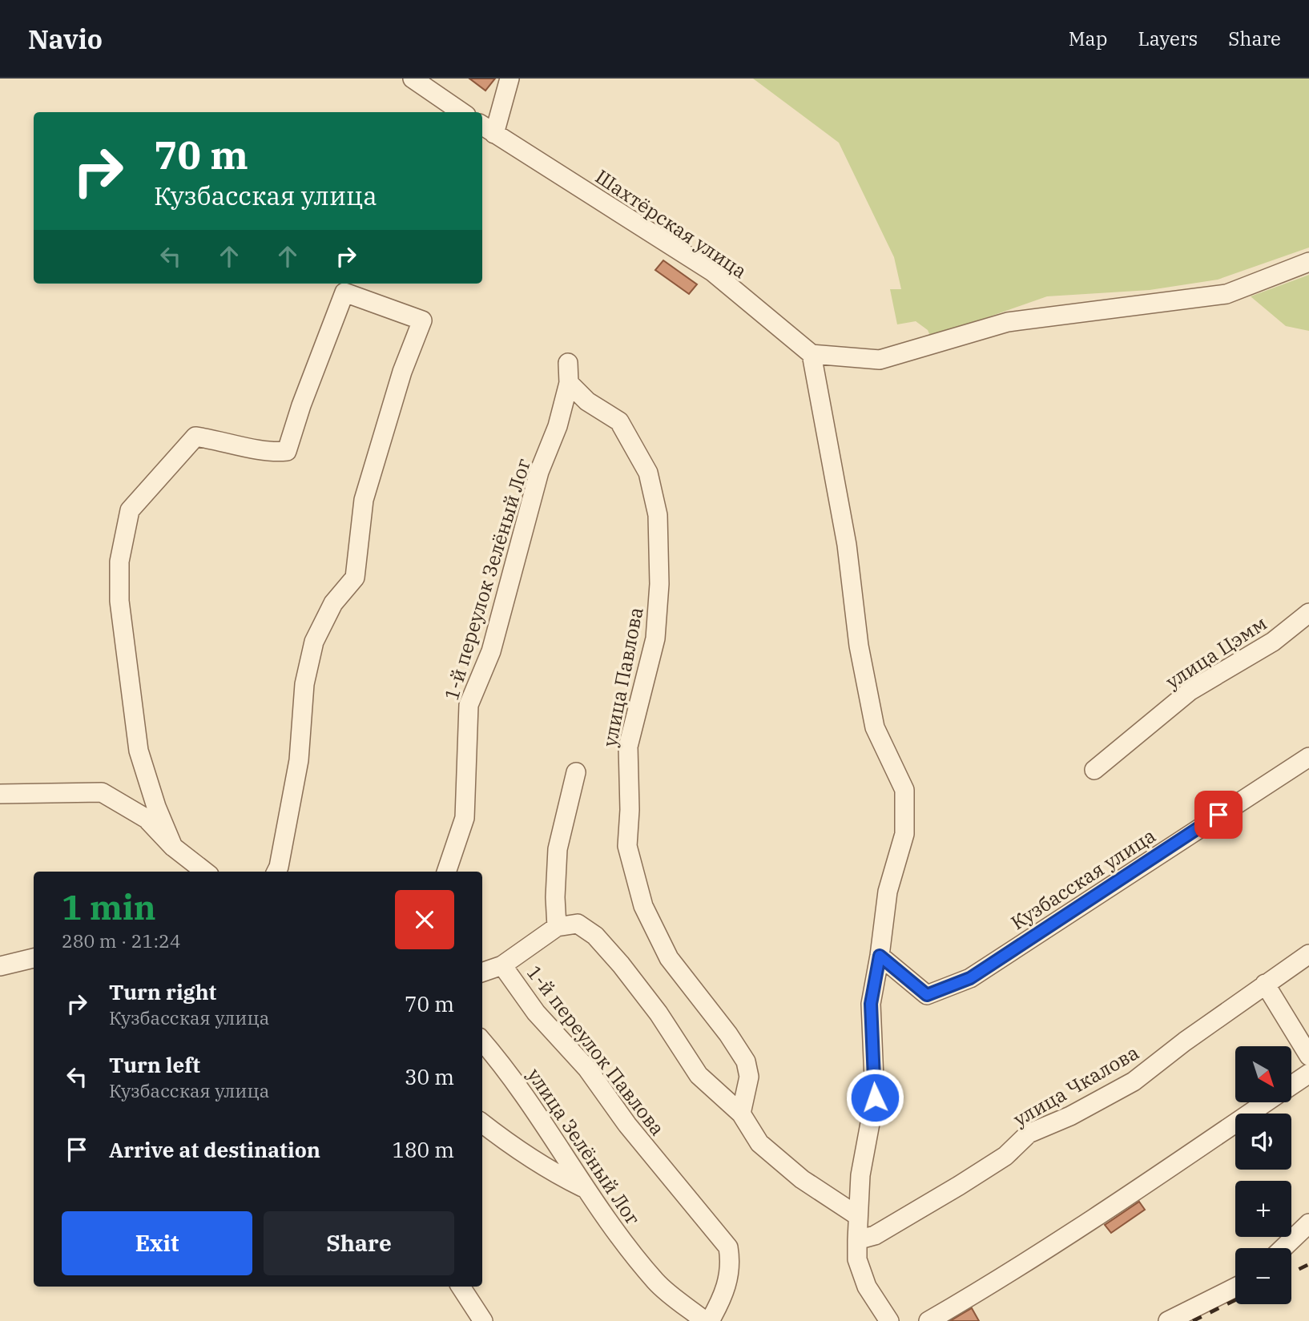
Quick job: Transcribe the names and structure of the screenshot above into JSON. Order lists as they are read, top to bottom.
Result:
{
  "streets": {
    "street": [
      "Шахтёрская улица",
      "1-й переулок Зелёный Лог",
      "улица Цэмм",
      "улица Павлова",
      "Кузбасская улица",
      "1-й переулок Павлова",
      "улица Чкалова",
      "улица Зелёный Лог"
    ]
  },
  "crossings": [
    ["1-й переулок Зелёный Лог", "улица Павлова"]
  ],
  "north": "bottom right",
  "page": {
    "header": "Navio",
    "nav": ["Map", "Layers", "Share"],
    "turn": ["70 m", "Кузбасская улица"],
    "heading": ["1 min", "280 m · 21:24"],
    "list": [
      {
        "name": "Turn right",
        "note": "Кузбасская улица",
        "value": "70 m"
      },
      {
        "name": "Turn left",
        "note": "Кузбасская улица",
        "value": "30 m"
      },
      {
        "name": "Arrive at destination",
        "value": "180 m"
      }
    ],
    "map_buttons": ["+", "−"],
    "buttons": ["Exit", "Share"]
  }
}
